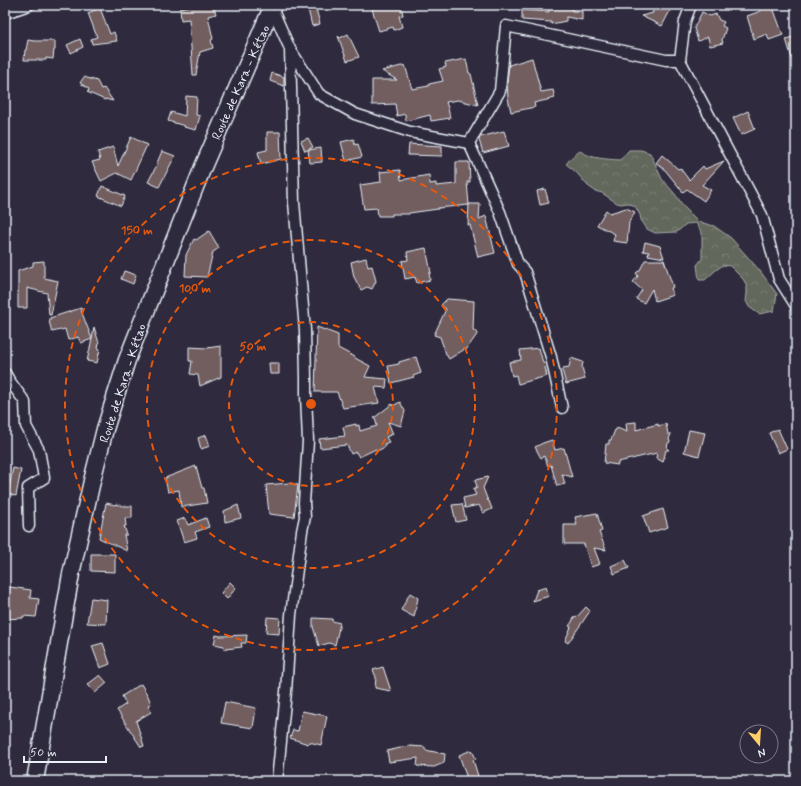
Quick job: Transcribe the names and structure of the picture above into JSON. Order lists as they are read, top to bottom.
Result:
{
  "streets": {
    "main road": ["Route de Kara - Kétao"]
  },
  "scale_bar": "50 m",
  "north": "bottom",
  "rings": ["150 m", "100 m", "50 m"]
}
